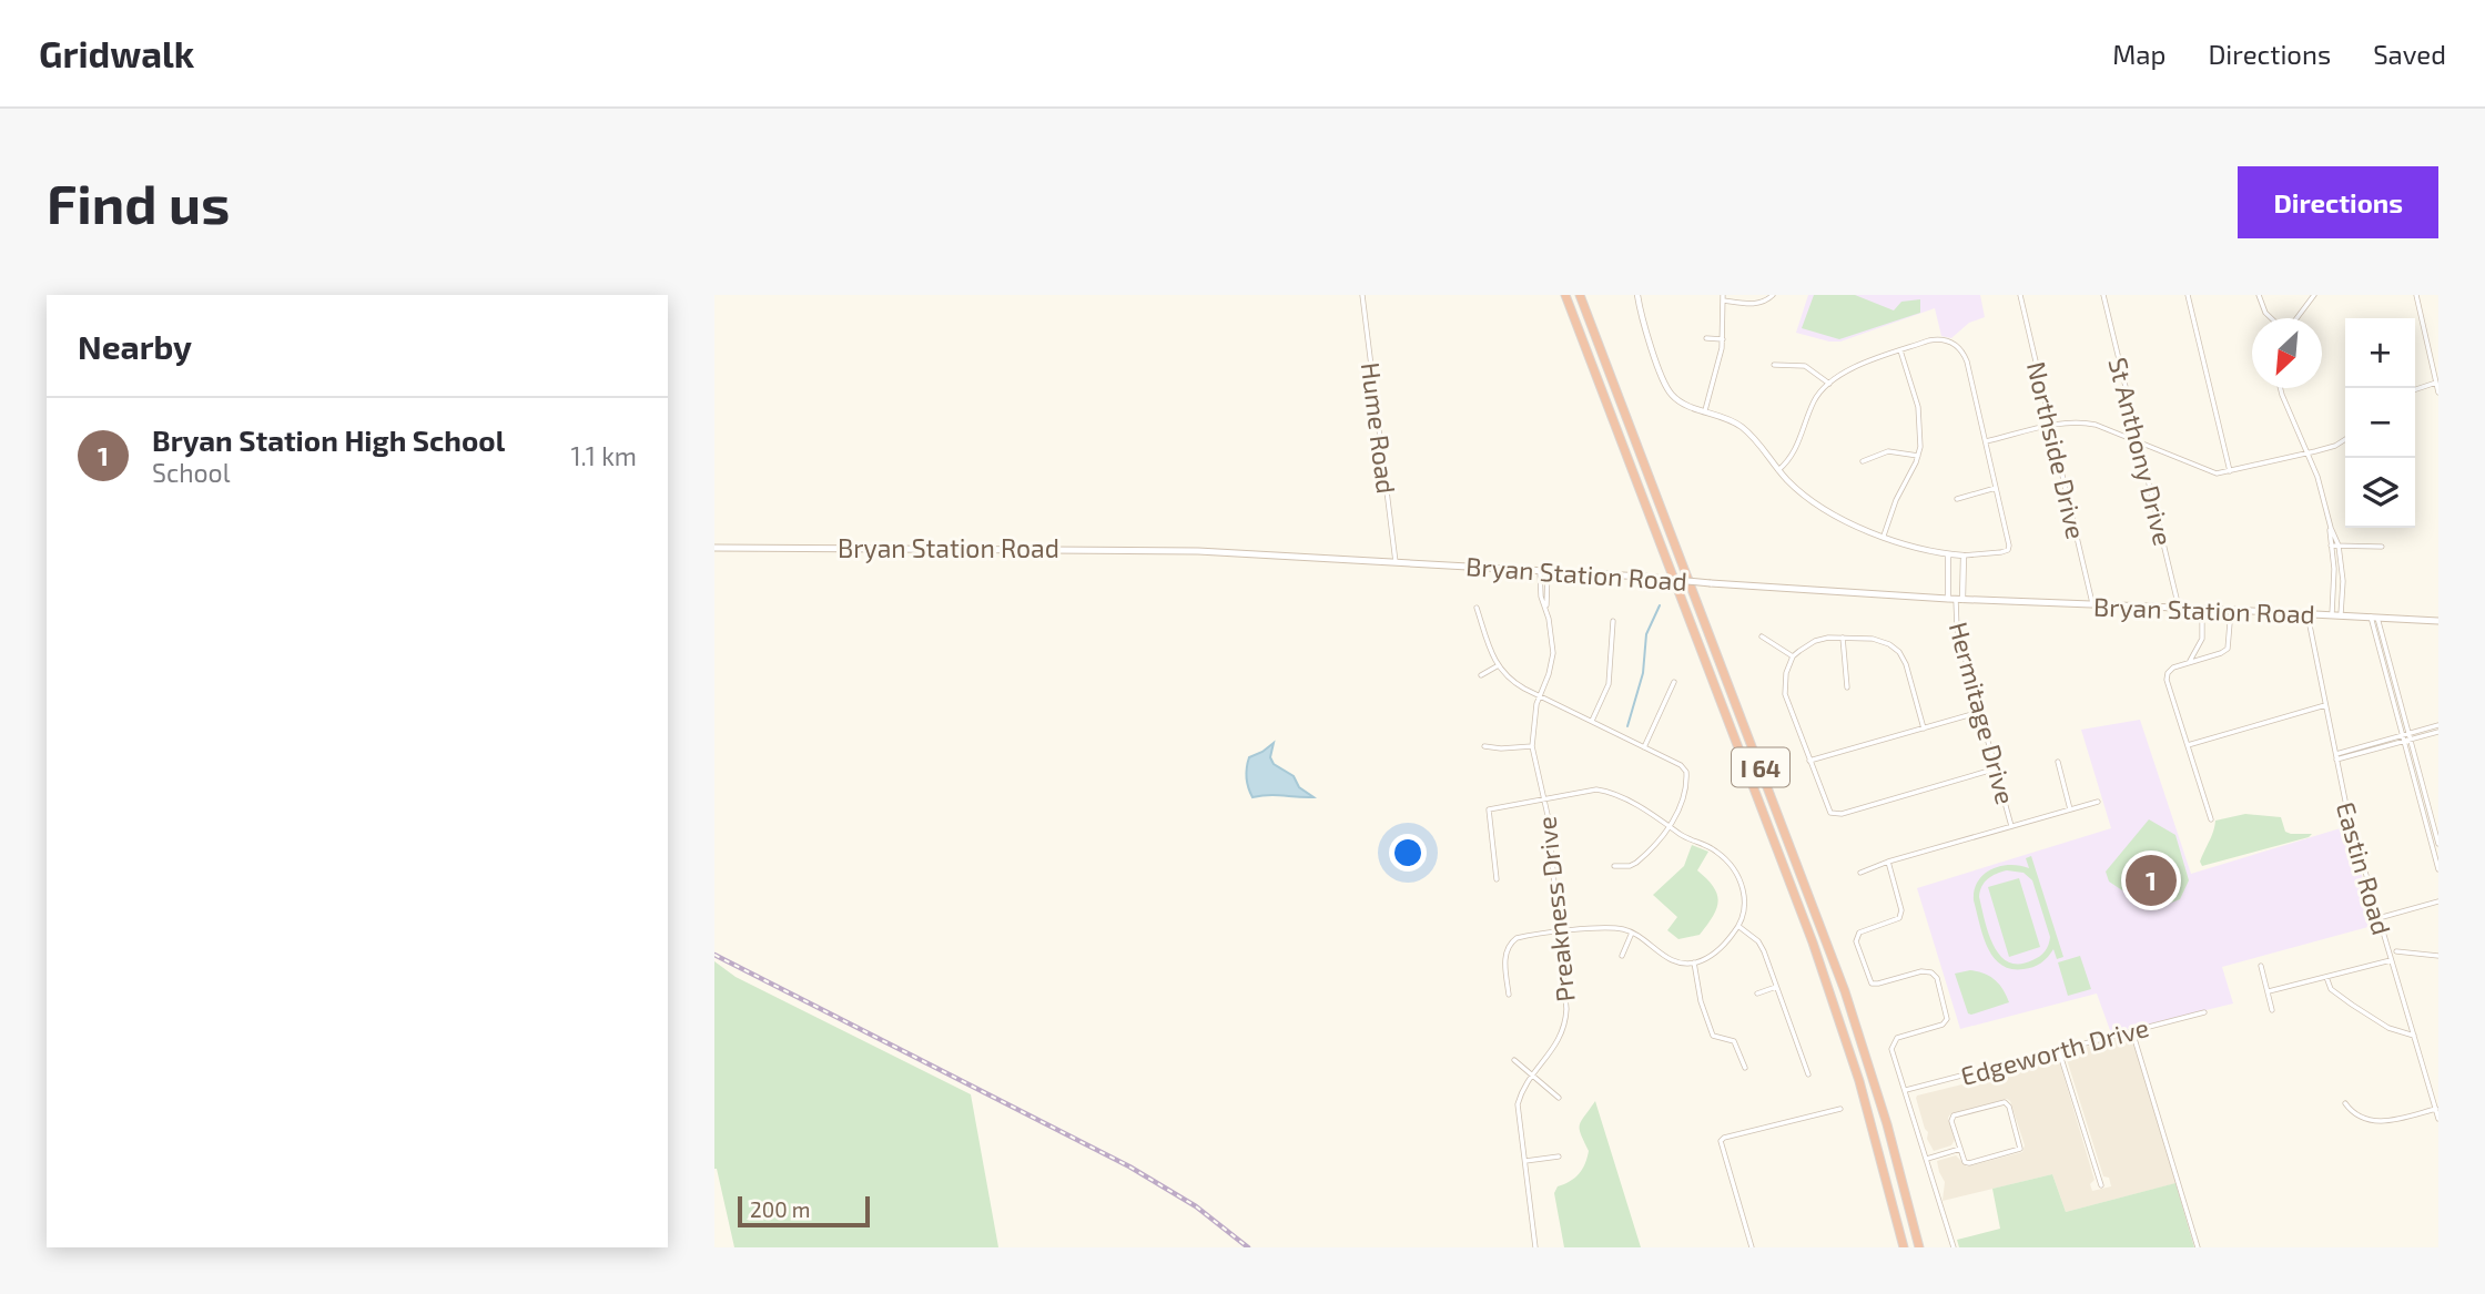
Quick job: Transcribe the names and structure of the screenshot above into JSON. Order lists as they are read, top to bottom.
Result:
{
  "streets": {
    "highway": ["I 64"],
    "main road": ["Bryan Station Road"],
    "street": [
      "Hume Road",
      "Northside Drive",
      "St Anthony Drive",
      "Hermitage Drive",
      "Eastin Road",
      "Preakness Drive",
      "Edgeworth Drive"
    ]
  },
  "crossings": [
    ["Hume Road", "Bryan Station Road"],
    ["Northside Drive", "Bryan Station Road"],
    ["St Anthony Drive", "Bryan Station Road"],
    ["Bryan Station Road", "Hermitage Drive"],
    ["Bryan Station Road", "Eastin Road"],
    ["Bryan Station Road", "Preakness Drive"]
  ],
  "scale_bar": "200 m",
  "north": "bottom left",
  "page": {
    "header": "Gridwalk",
    "nav": ["Map", "Directions", "Saved"],
    "buttons": "Directions",
    "title": "Find us",
    "heading": "Nearby",
    "map_buttons": ["+", "−"],
    "list": [
      {
        "mark": "1",
        "name": "Bryan Station High School",
        "note": "School",
        "value": "1.1 km"
      }
    ],
    "pins": "1",
    "scale": "200 m"
  }
}
